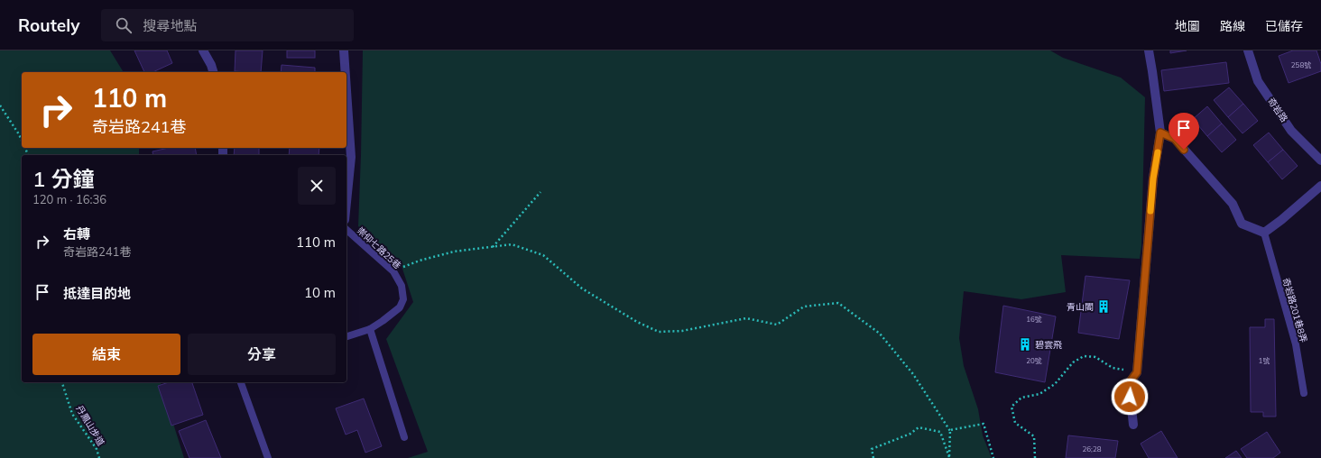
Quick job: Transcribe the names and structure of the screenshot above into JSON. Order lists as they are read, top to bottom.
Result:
{
  "streets": {
    "street": ["奇岩路"],
    "lane": ["崇仰七路25巷", "奇岩路201巷8弄"],
    "path": ["丹鳳山步道"]
  },
  "places": {
    "building": ["青山閣", "碧雲飛"]
  },
  "house_numbers": [
    "258號",
    "16號",
    "20號",
    "1號",
    "26;28"
  ],
  "page": {
    "header": "Routely",
    "search": "搜尋地點",
    "nav": ["地圖", "路線", "已儲存"],
    "turn": ["110 m", "奇岩路241巷"],
    "heading": ["1 分鐘", "120 m · 16:36"],
    "list": [
      {
        "name": "右轉",
        "note": "奇岩路241巷",
        "value": "110 m"
      },
      {
        "name": "抵達目的地",
        "value": "10 m"
      }
    ],
    "buttons": ["結束", "分享"]
  }
}
